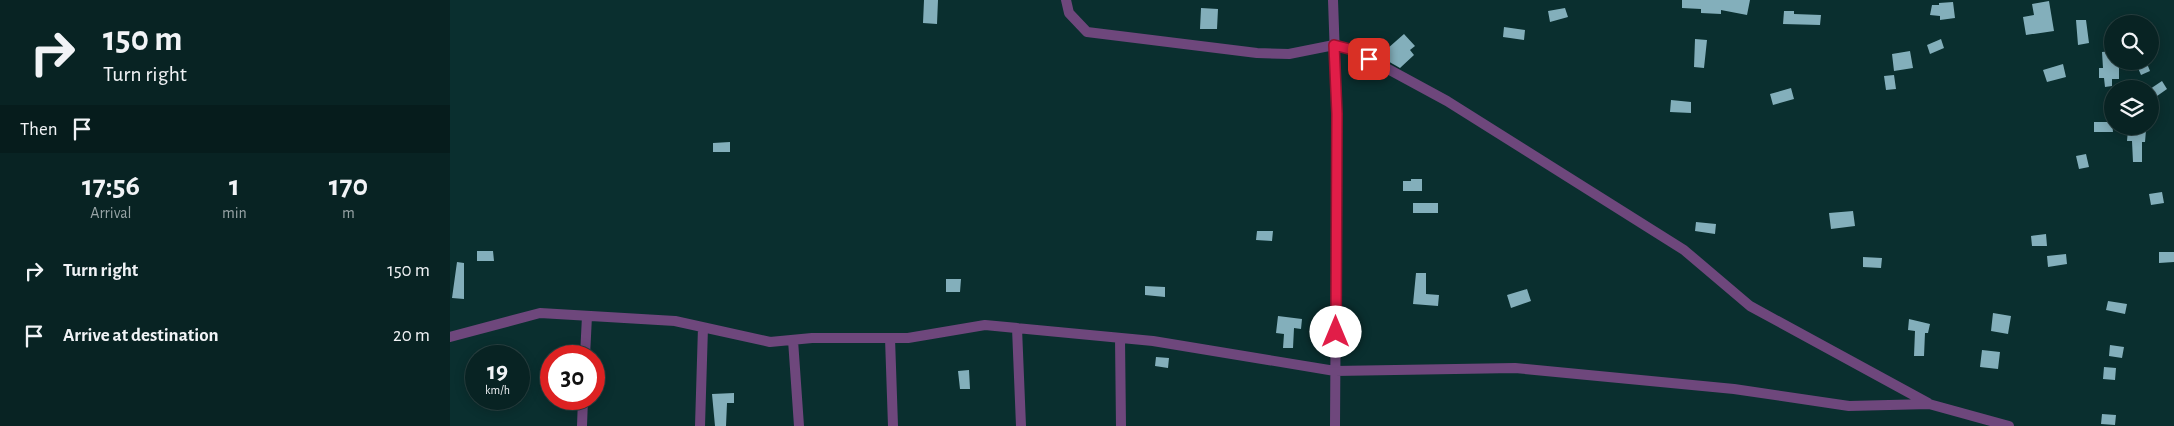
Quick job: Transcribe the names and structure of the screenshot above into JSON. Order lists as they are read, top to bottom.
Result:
{
  "page": {
    "turn": ["150 m", "Turn right"],
    "then": "Then",
    "eta": [
      "17:56",
      "Arrival",
      "1",
      "min",
      "170",
      "m"
    ],
    "list": [
      {
        "name": "Turn right",
        "value": "150 m"
      },
      {
        "name": "Arrive at destination",
        "value": "20 m"
      }
    ],
    "speed": "19 km/h",
    "limit": "30"
  }
}
